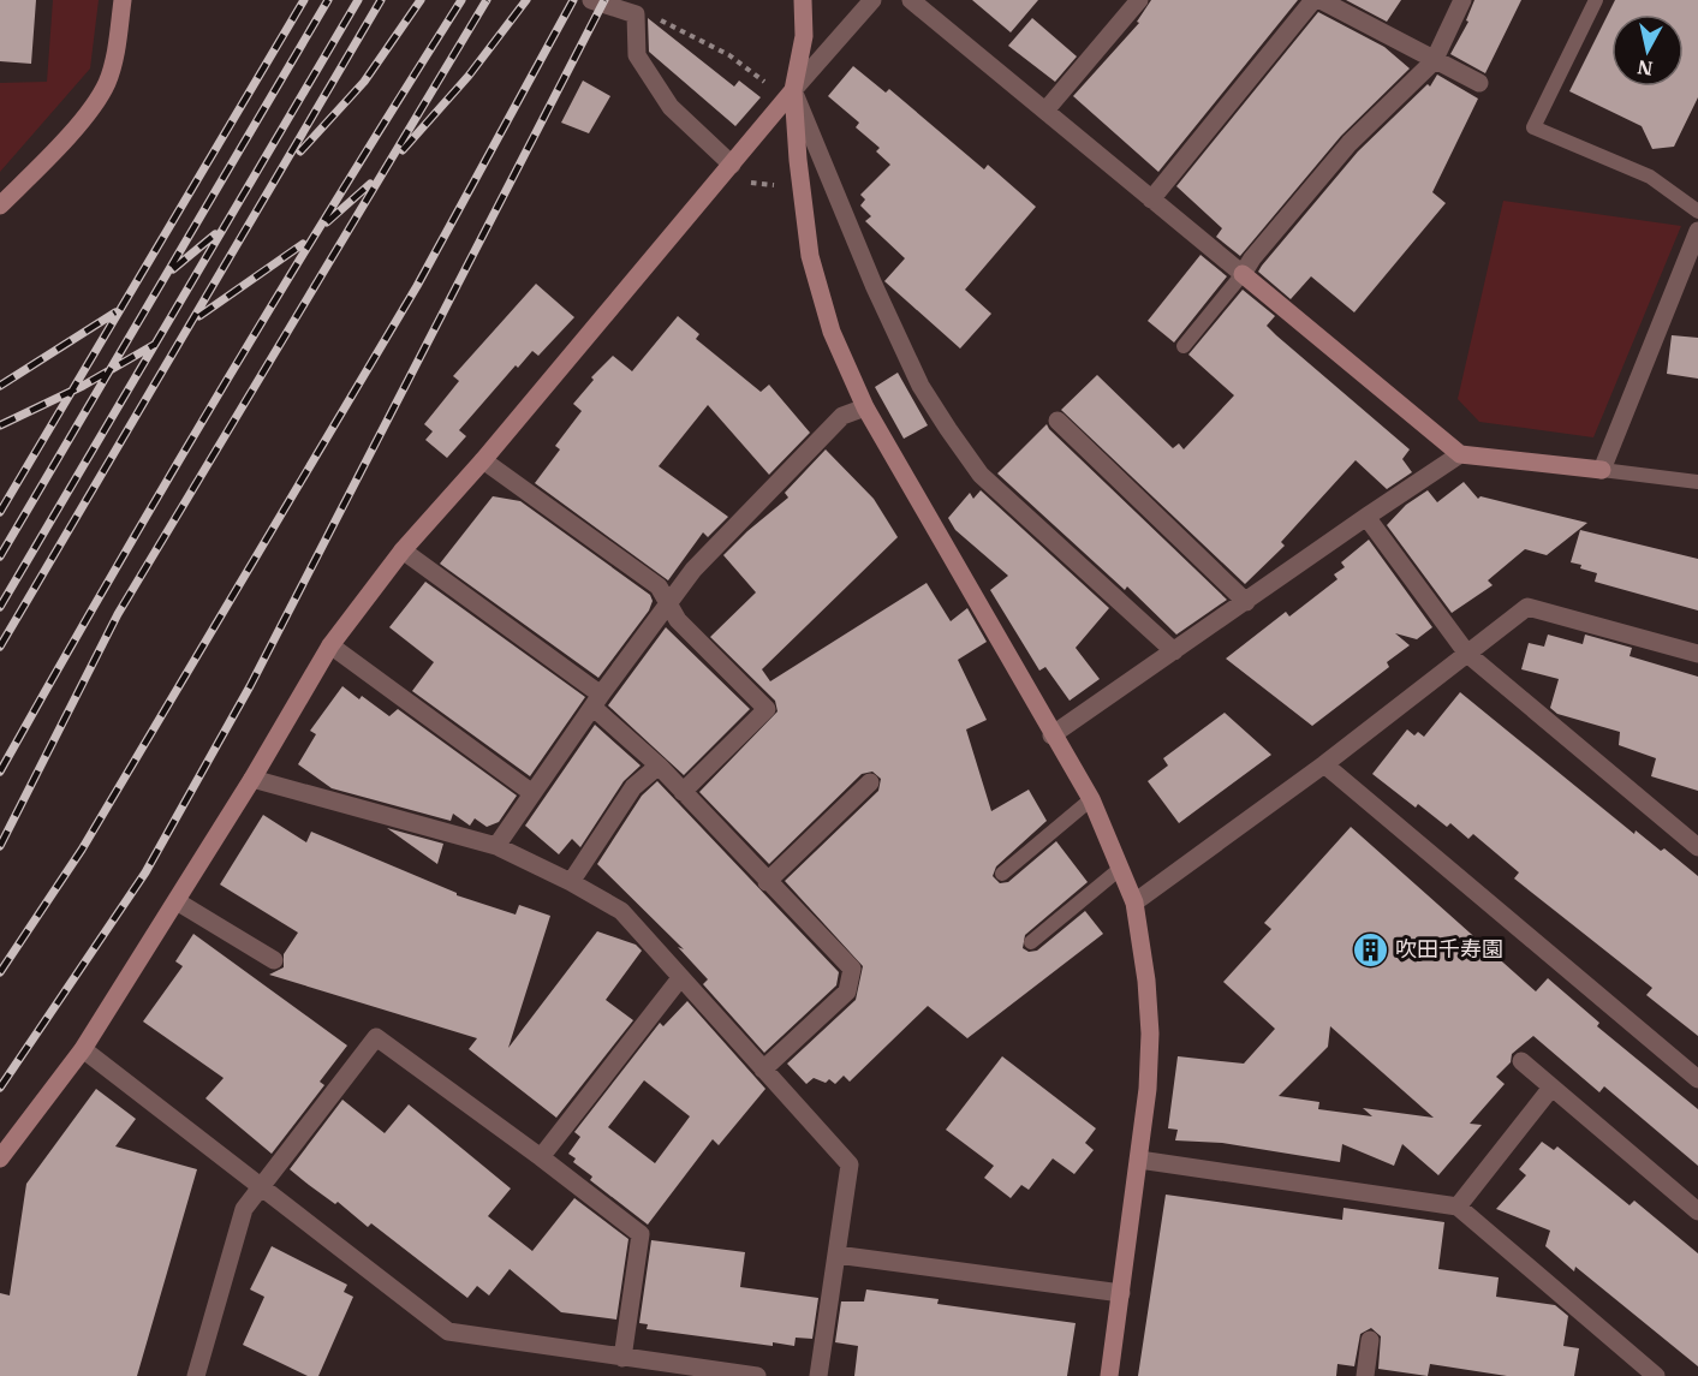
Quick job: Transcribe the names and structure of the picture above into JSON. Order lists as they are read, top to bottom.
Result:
{
  "places": {
    "building": ["吹田千寿園"]
  },
  "north": "bottom"
}
